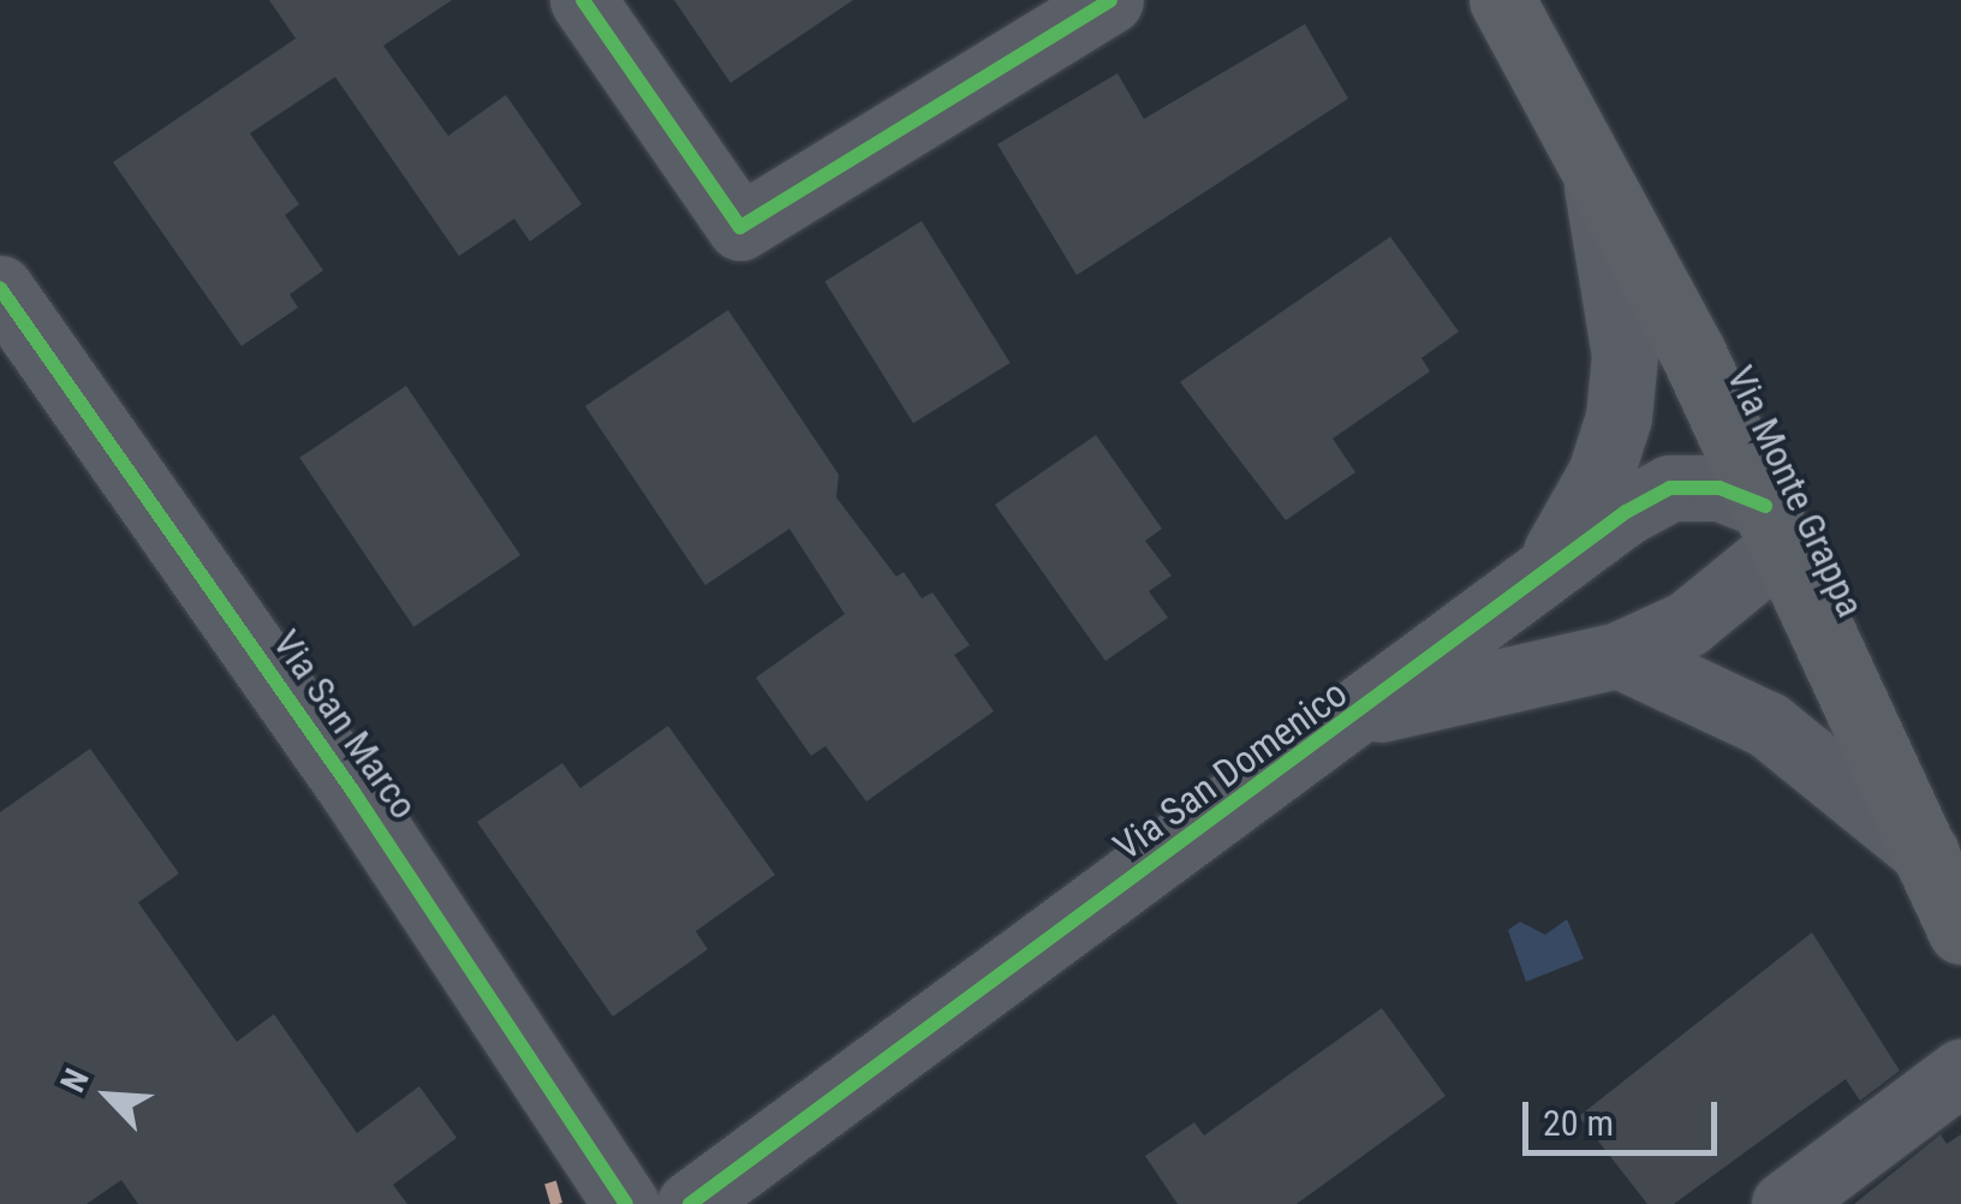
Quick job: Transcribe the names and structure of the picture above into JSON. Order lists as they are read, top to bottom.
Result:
{
  "streets": {
    "main road": ["Via Monte Grappa"],
    "street": ["Via San Marco", "Via San Domenico"]
  },
  "crossings": [
    ["Via Monte Grappa", "Via San Domenico"]
  ],
  "scale_bar": "20 m",
  "north": "top left"
}
